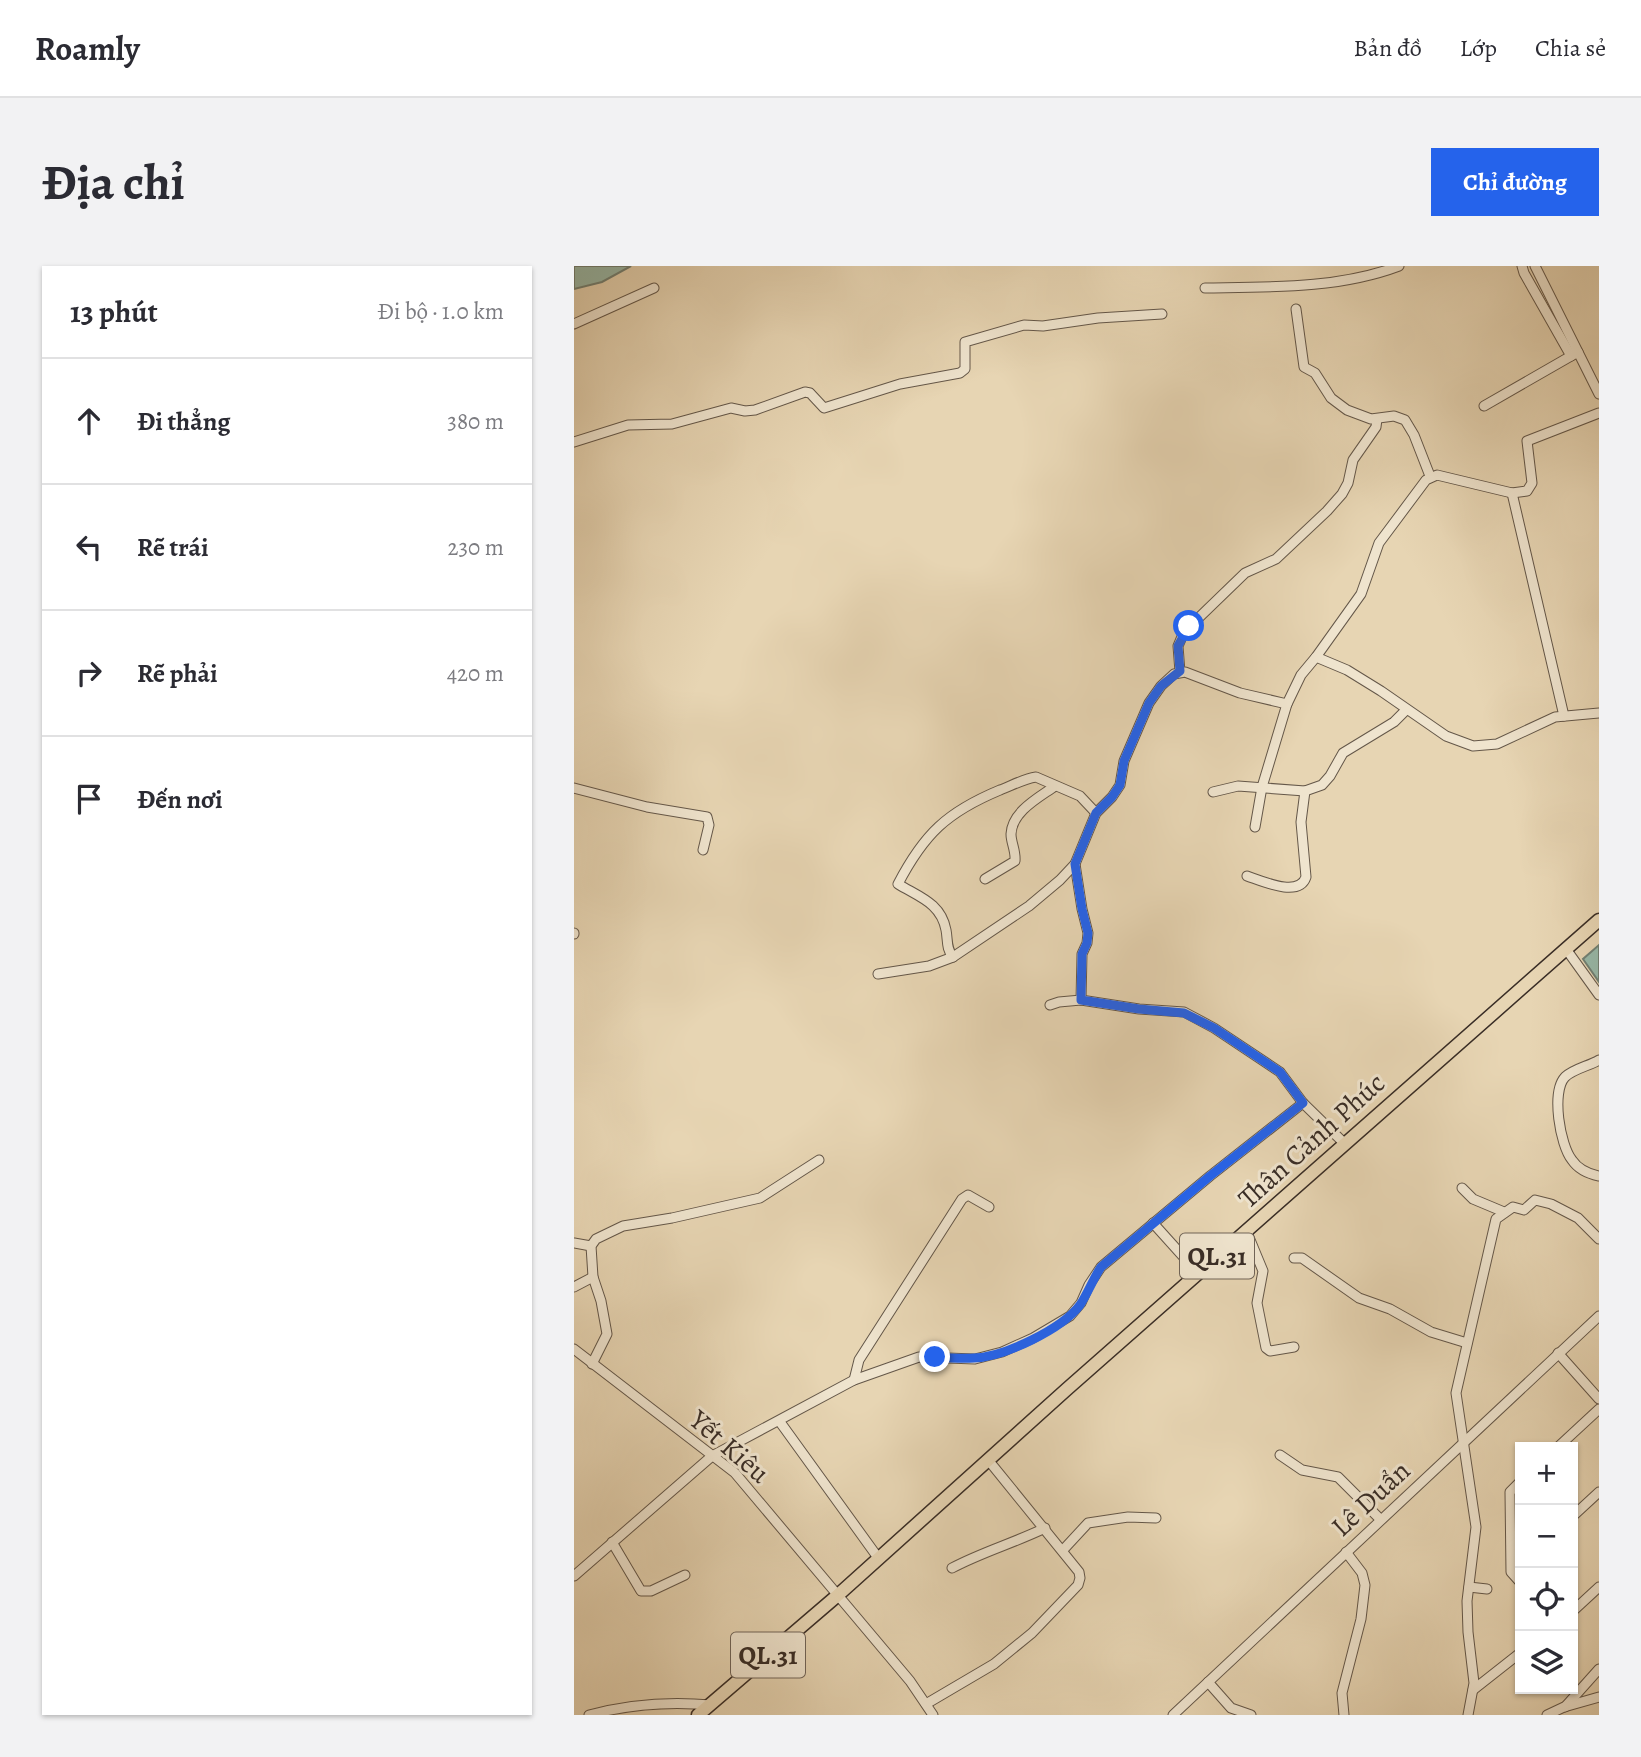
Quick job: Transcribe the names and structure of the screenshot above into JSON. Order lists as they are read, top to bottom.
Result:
{
  "streets": {
    "highway": ["Thân Cảnh Phúc", "QL.31"],
    "street": ["Yết Kiêu", "Lê Duẩn"]
  },
  "crossings": [
    ["Thân Cảnh Phúc", "QL.31"],
    ["Thân Cảnh Phúc", "Yết Kiêu"],
    ["QL.31", "Yết Kiêu"]
  ],
  "page": {
    "header": "Roamly",
    "nav": ["Bản đồ", "Lớp", "Chia sẻ"],
    "buttons": "Chỉ đường",
    "title": "Địa chỉ",
    "heading": ["13 phút", "Đi bộ · 1.0 km"],
    "list": [
      ["Đi thẳng", "380 m"],
      ["Rẽ trái", "230 m"],
      ["Rẽ phải", "420 m"],
      "Đến nơi"
    ],
    "map_buttons": ["+", "−"]
  }
}
